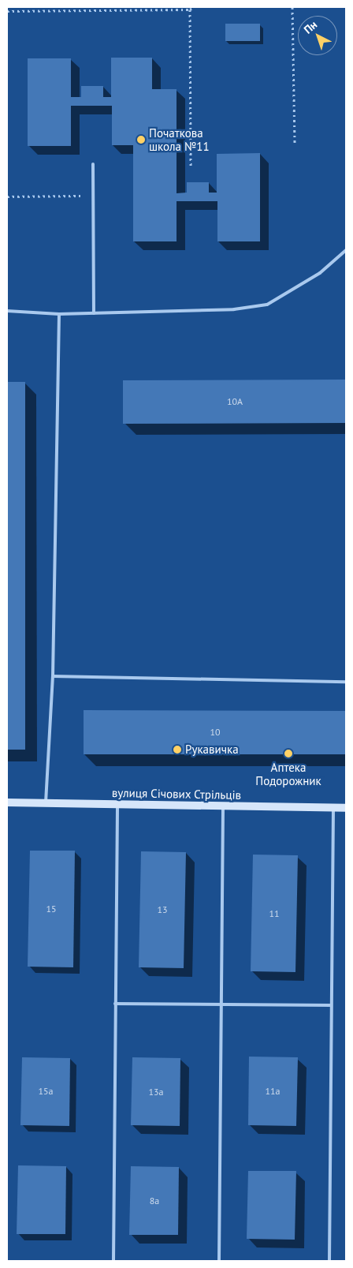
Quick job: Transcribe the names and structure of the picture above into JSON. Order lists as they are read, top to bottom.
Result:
{
  "streets": {
    "street": ["вулиця Січових Стрільців"]
  },
  "places": ["Початкова школа №11", "Рукавичка", "Аптека Подорожник"],
  "house_numbers": [
    "10А",
    "10",
    "15",
    "13",
    "11",
    "15а",
    "11а",
    "13а",
    "8а"
  ],
  "north": "top left"
}
